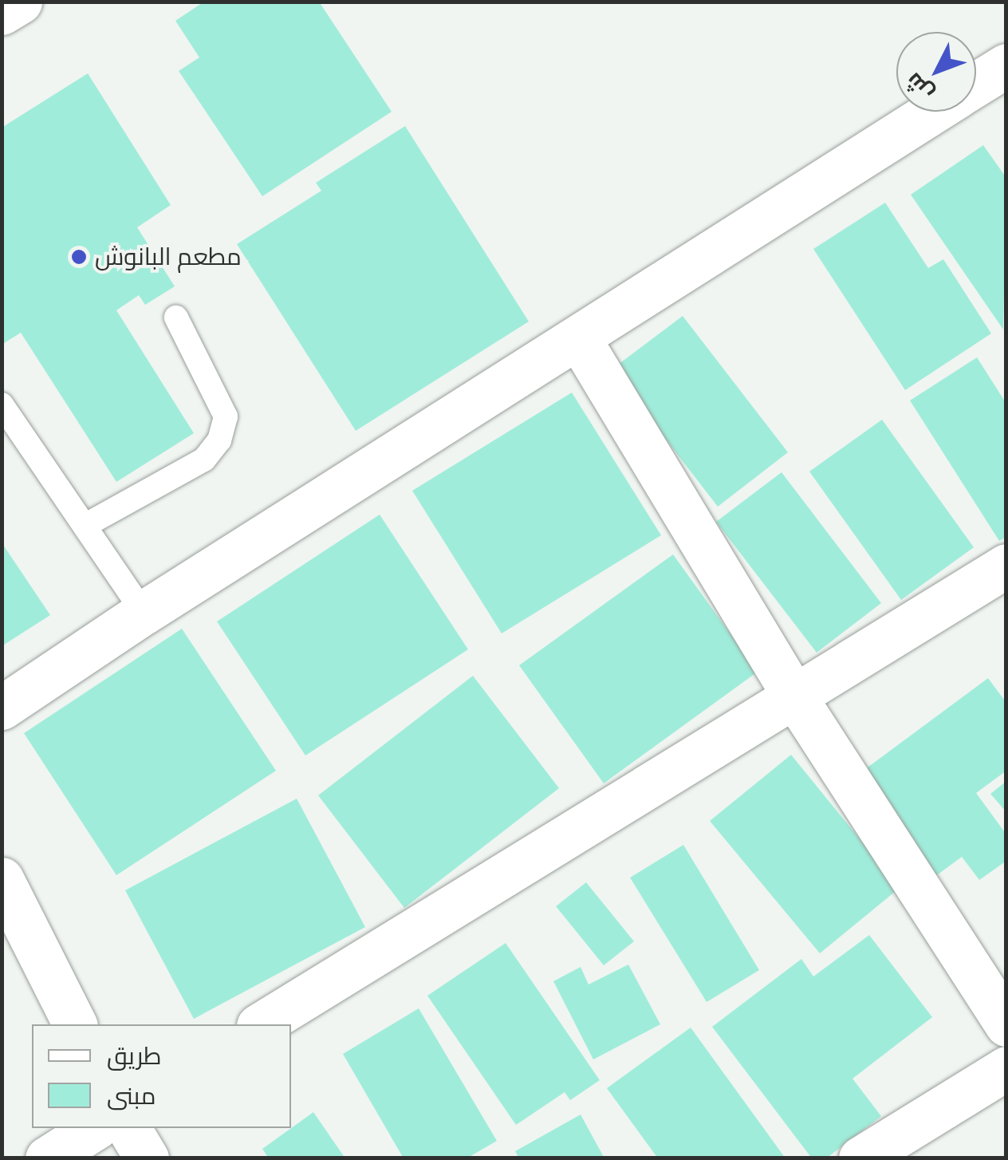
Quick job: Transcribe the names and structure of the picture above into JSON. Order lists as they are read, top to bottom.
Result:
{
  "places": ["مطعم البانوش"],
  "legend": ["طريق", "مبنى"],
  "north": "bottom left"
}
